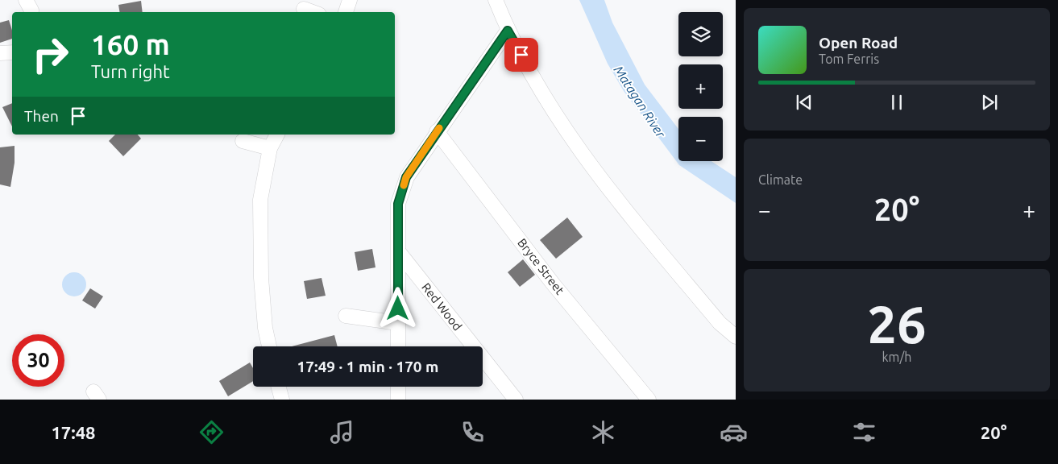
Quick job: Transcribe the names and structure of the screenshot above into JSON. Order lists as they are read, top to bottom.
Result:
{
  "streets": {
    "street": ["Bryce Street", "Red Wood"]
  },
  "water": ["Matagan River"],
  "page": {
    "map_buttons": ["+", "−"],
    "turn": ["160 m", "Turn right"],
    "song": ["Open Road", "Tom Ferris"],
    "then": "Then",
    "tile": [
      "Climate",
      ["26", "km/h"]
    ],
    "heat": ["−", "20°", "+"],
    "limit": "30",
    "trip": "17:49 · 1 min · 170 m",
    "tabs": ["17:48", "20°"]
  }
}
